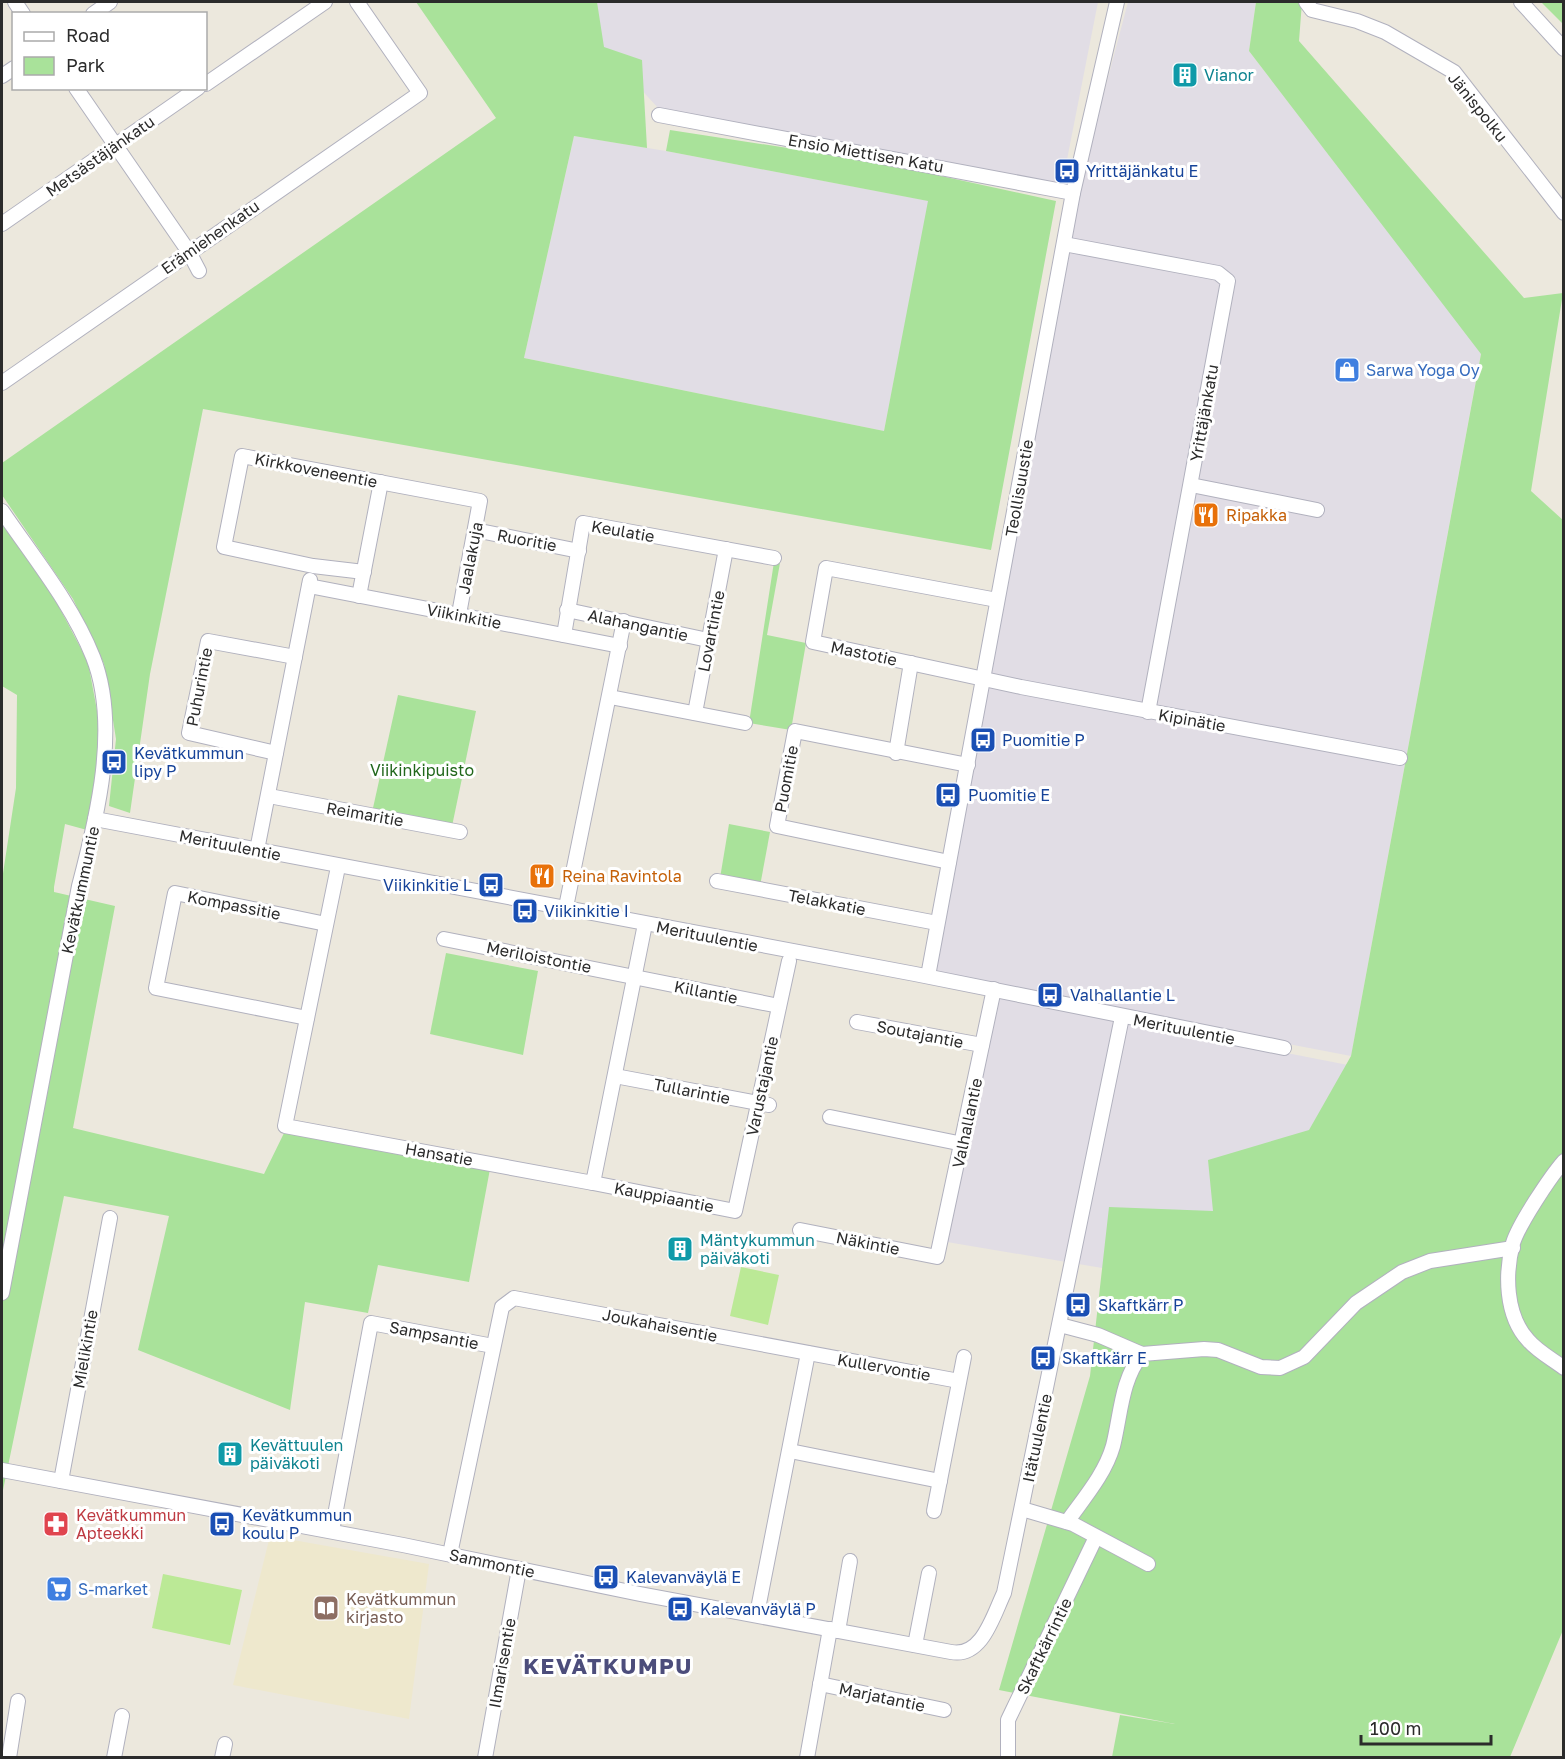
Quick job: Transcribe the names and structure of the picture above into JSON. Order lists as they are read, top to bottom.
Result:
{
  "streets": {
    "street": [
      "Jänispolku",
      "Ensio Miettisen Katu",
      "Metsästäjänkatu",
      "Erämiehenkatu",
      "Yrittäjänkatu",
      "Kirkkoveneentie",
      "Teollisuustie",
      "Keulatie",
      "Ruoritie",
      "Jaalakuja",
      "Viikinkitie",
      "Alahangantie",
      "Lovartintie",
      "Mastotie",
      "Puhurintie",
      "Kipinätie",
      "Puomitie",
      "Reimaritie",
      "Merituulentie",
      "Kevätkummuntie",
      "Telakkatie",
      "Kompassitie",
      "Meriloistontie",
      "Killantie",
      "Soutajantie",
      "Varustajantie",
      "Tullarintie",
      "Valhallantie",
      "Hansatie",
      "Kauppiaantie",
      "Näkintie",
      "Joukahaisentie",
      "Sampsantie",
      "Mielikintie",
      "Kullervontie",
      "Itätuulentie",
      "Sammontie",
      "Skaftkärrintie",
      "Ilmarisentie",
      "Marjatantie"
    ]
  },
  "crossings": [
    ["Ensio Miettisen Katu", "Teollisuustie"],
    ["Yrittäjänkatu", "Teollisuustie"],
    ["Yrittäjänkatu", "Kipinätie"],
    ["Kirkkoveneentie", "Jaalakuja"],
    ["Teollisuustie", "Mastotie"],
    ["Teollisuustie", "Kipinätie"],
    ["Teollisuustie", "Puomitie"],
    ["Teollisuustie", "Merituulentie"],
    ["Teollisuustie", "Telakkatie"],
    ["Keulatie", "Ruoritie"],
    ["Keulatie", "Viikinkitie"],
    ["Keulatie", "Alahangantie"],
    ["Keulatie", "Lovartintie"],
    ["Ruoritie", "Jaalakuja"],
    ["Jaalakuja", "Viikinkitie"],
    ["Alahangantie", "Lovartintie"],
    ["Mastotie", "Kipinätie"],
    ["Merituulentie", "Kevätkummuntie"],
    ["Merituulentie", "Valhallantie"],
    ["Merituulentie", "Hansatie"],
    ["Merituulentie", "Itätuulentie"],
    ["Kompassitie", "Hansatie"],
    ["Meriloistontie", "Killantie"],
    ["Killantie", "Varustajantie"],
    ["Soutajantie", "Valhallantie"],
    ["Varustajantie", "Tullarintie"],
    ["Varustajantie", "Kauppiaantie"],
    ["Valhallantie", "Näkintie"],
    ["Hansatie", "Kauppiaantie"],
    ["Joukahaisentie", "Sampsantie"],
    ["Joukahaisentie", "Kullervontie"],
    ["Joukahaisentie", "Sammontie"],
    ["Sampsantie", "Sammontie"],
    ["Mielikintie", "Sammontie"],
    ["Itätuulentie", "Sammontie"],
    ["Sammontie", "Ilmarisentie"]
  ],
  "districts": ["KEVÄTKUMPU"],
  "parks": ["Viikinkipuisto"],
  "places": {
    "building": ["Vianor", "Mäntykummun päiväkoti", "Kevättuulen päiväkoti"],
    "bus stop": [
      "Yrittäjänkatu E",
      "Puomitie P",
      "Kevätkummun lipy P",
      "Puomitie E",
      "Viikinkitie L",
      "Viikinkitie I",
      "Valhallantie L",
      "Skaftkärr P",
      "Skaftkärr E",
      "Kevätkummun koulu P",
      "Kalevanväylä E",
      "Kalevanväylä P"
    ],
    "shop": ["Sarwa Yoga Oy"],
    "restaurant": ["Ripakka", "Reina Ravintola"],
    "pharmacy": ["Kevätkummun Apteekki"],
    "supermarket": ["S-market"],
    "library": ["Kevätkummun kirjasto"]
  },
  "legend": ["Road", "Park"],
  "scale_bar": "100 m"
}
